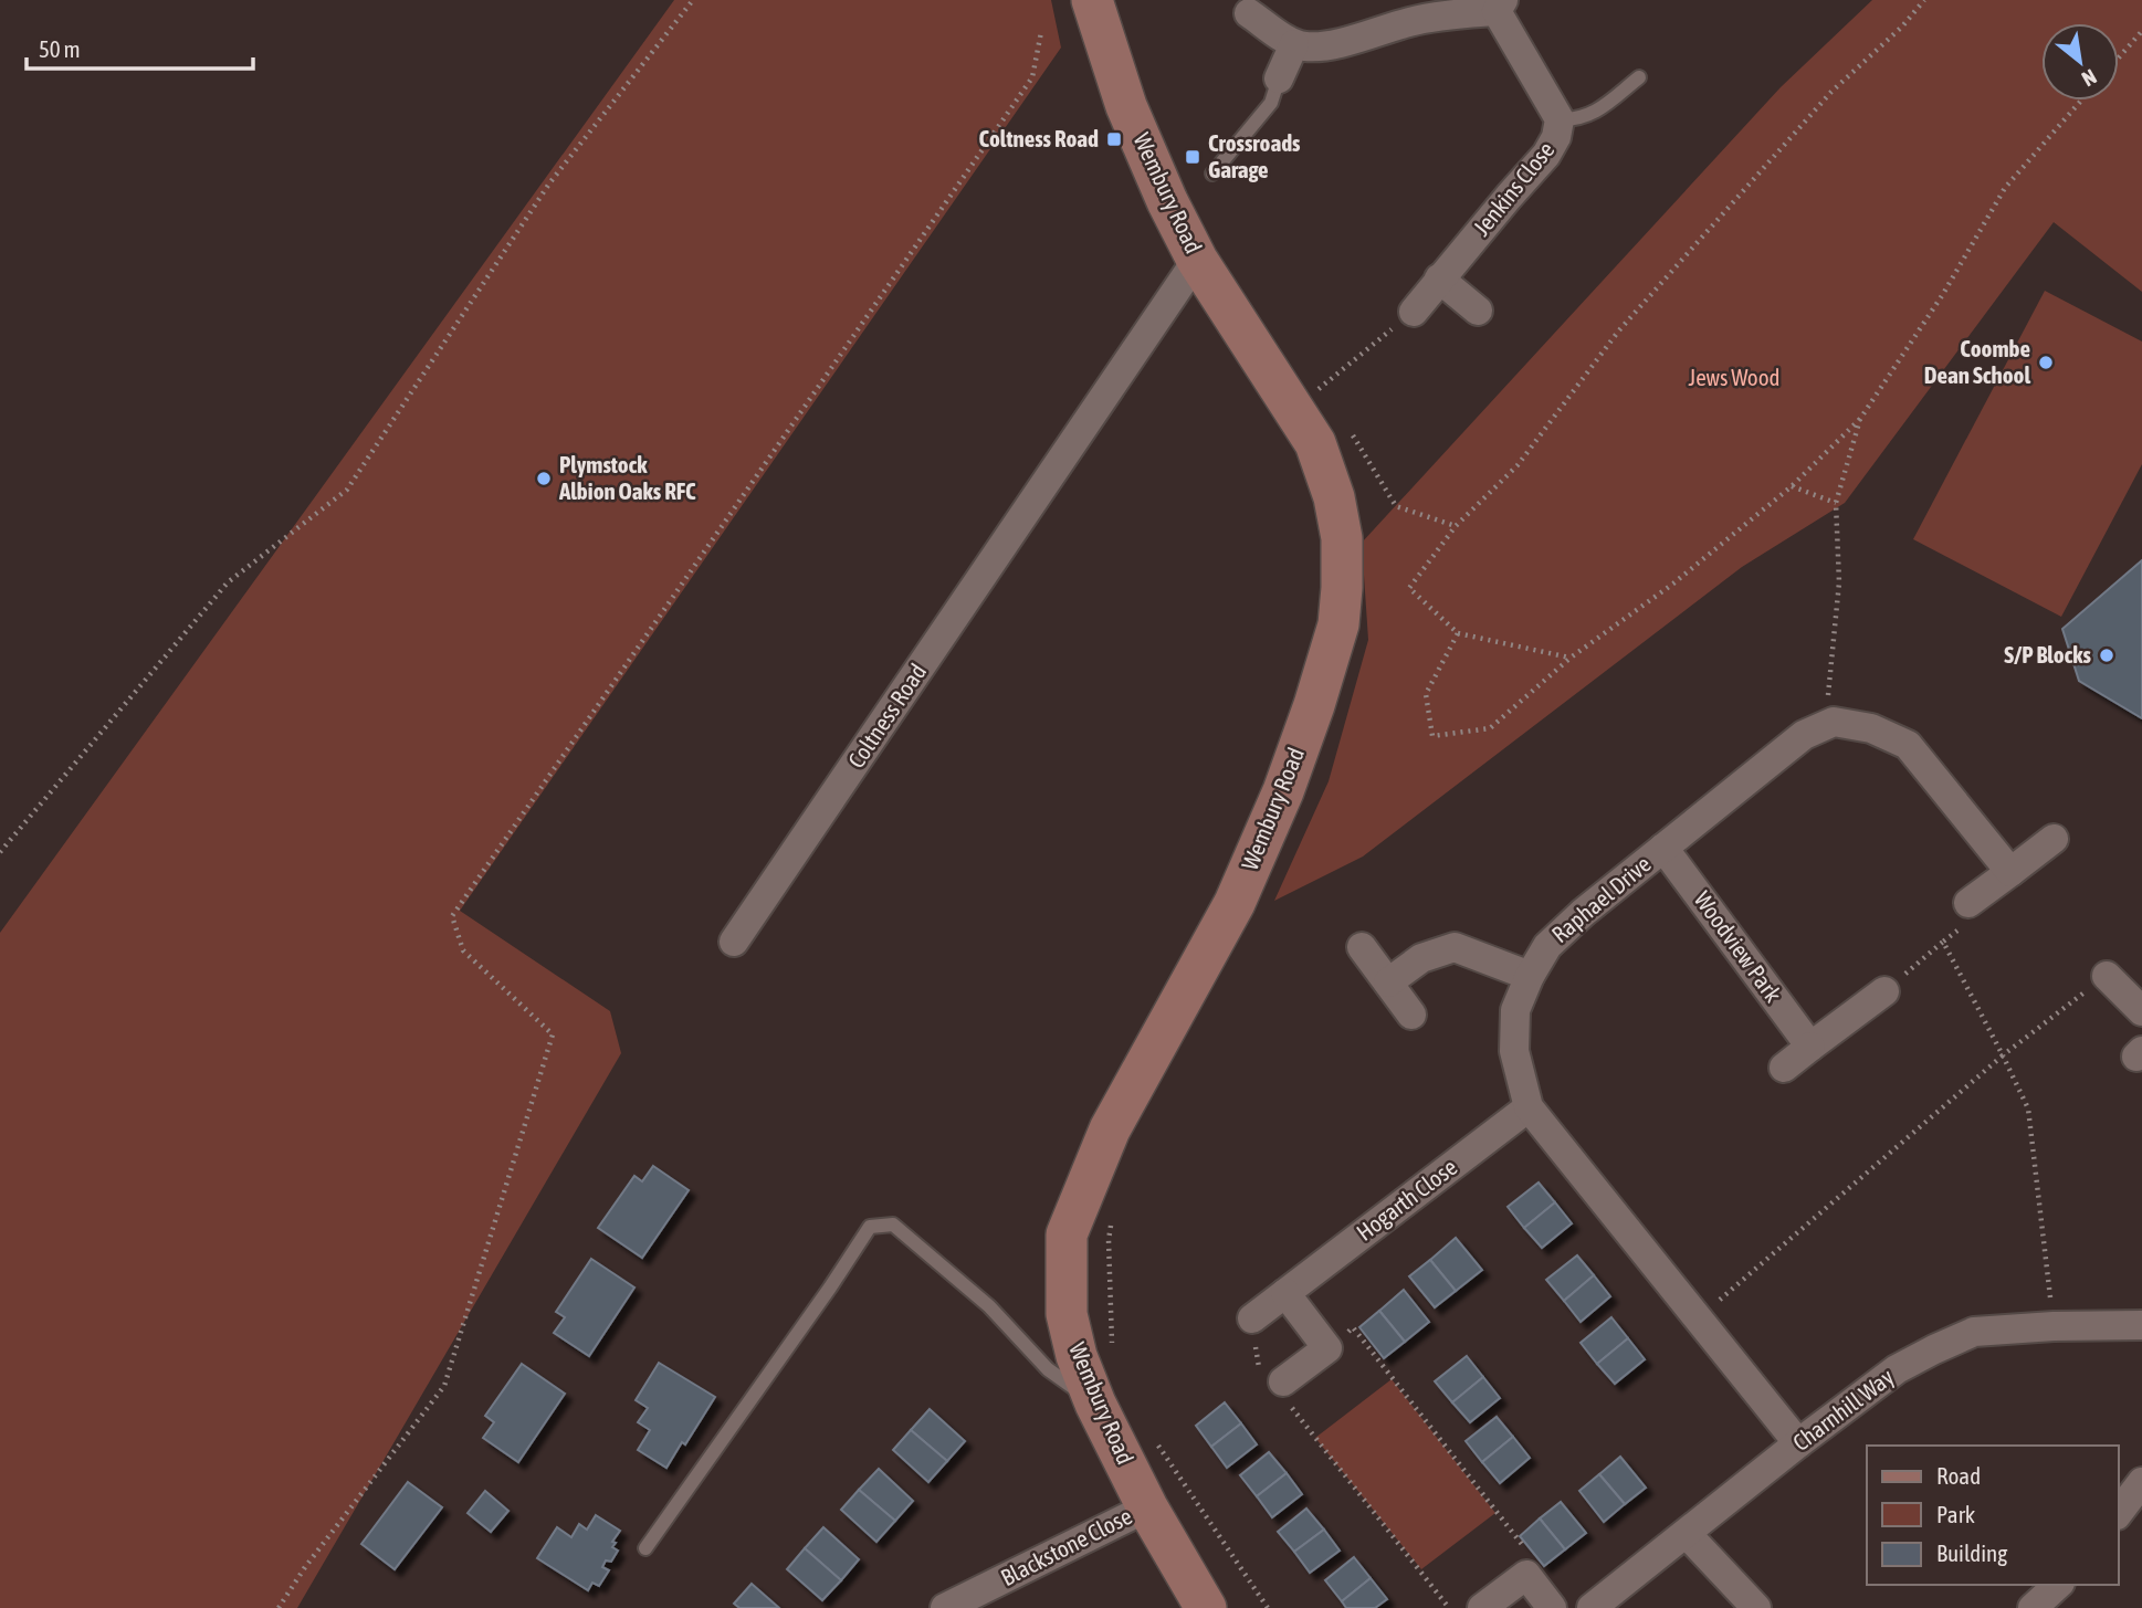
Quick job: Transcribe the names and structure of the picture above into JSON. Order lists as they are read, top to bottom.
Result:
{
  "streets": {
    "street": [
      "Jenkins Close",
      "Wembury Road",
      "Coltness Road",
      "Raphael Drive",
      "Woodview Park",
      "Hogarth Close",
      "Charnhill Way",
      "Blackstone Close"
    ]
  },
  "crossings": [
    ["Wembury Road", "Coltness Road"],
    ["Wembury Road", "Blackstone Close"],
    ["Raphael Drive", "Woodview Park"],
    ["Raphael Drive", "Hogarth Close"],
    ["Raphael Drive", "Charnhill Way"]
  ],
  "parks": ["Jews Wood"],
  "places": {
    "transit": ["Coltness Road", "Crossroads Garage"],
    "other": ["Coombe Dean School", "Plymstock Albion Oaks RFC", "S/P Blocks"]
  },
  "legend": ["Road", "Park", "Building"],
  "scale_bar": "50 m",
  "north": "bottom right"
}
